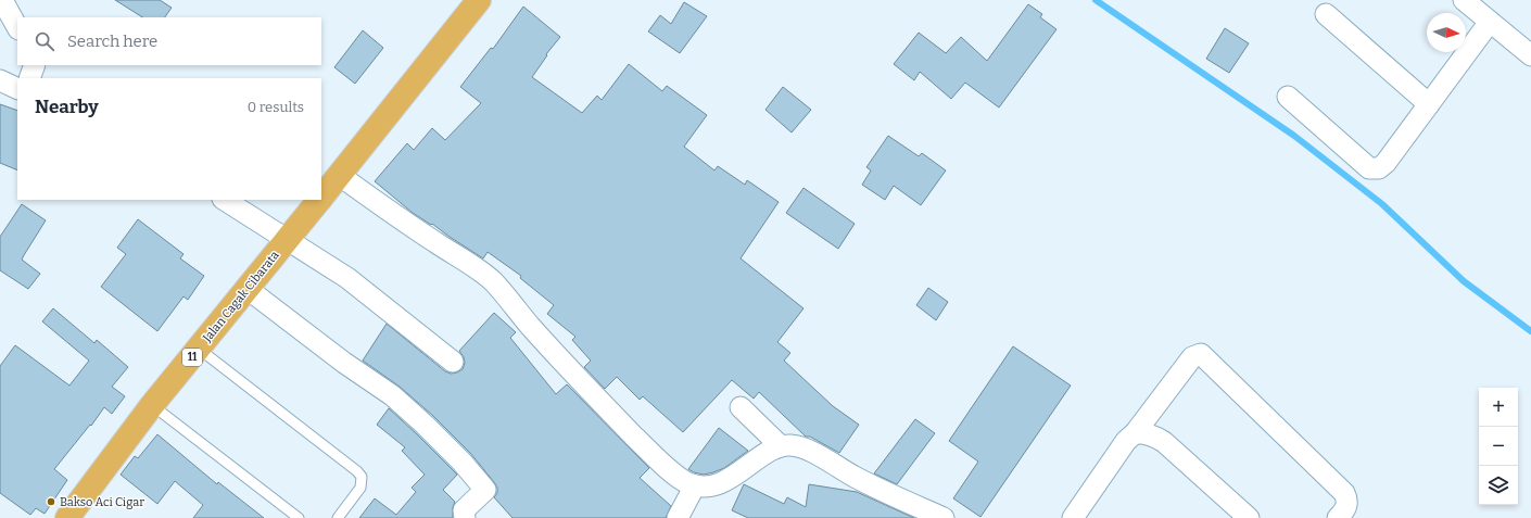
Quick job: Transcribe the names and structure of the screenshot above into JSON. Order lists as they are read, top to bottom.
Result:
{
  "streets": {
    "highway": ["Jalan Cagak Cibarata", "11"]
  },
  "places": ["Bakso Aci Cigar"],
  "north": "right",
  "page": {
    "search": "Search here",
    "heading": ["Nearby", "0 results"],
    "map_buttons": ["+", "−"]
  }
}
